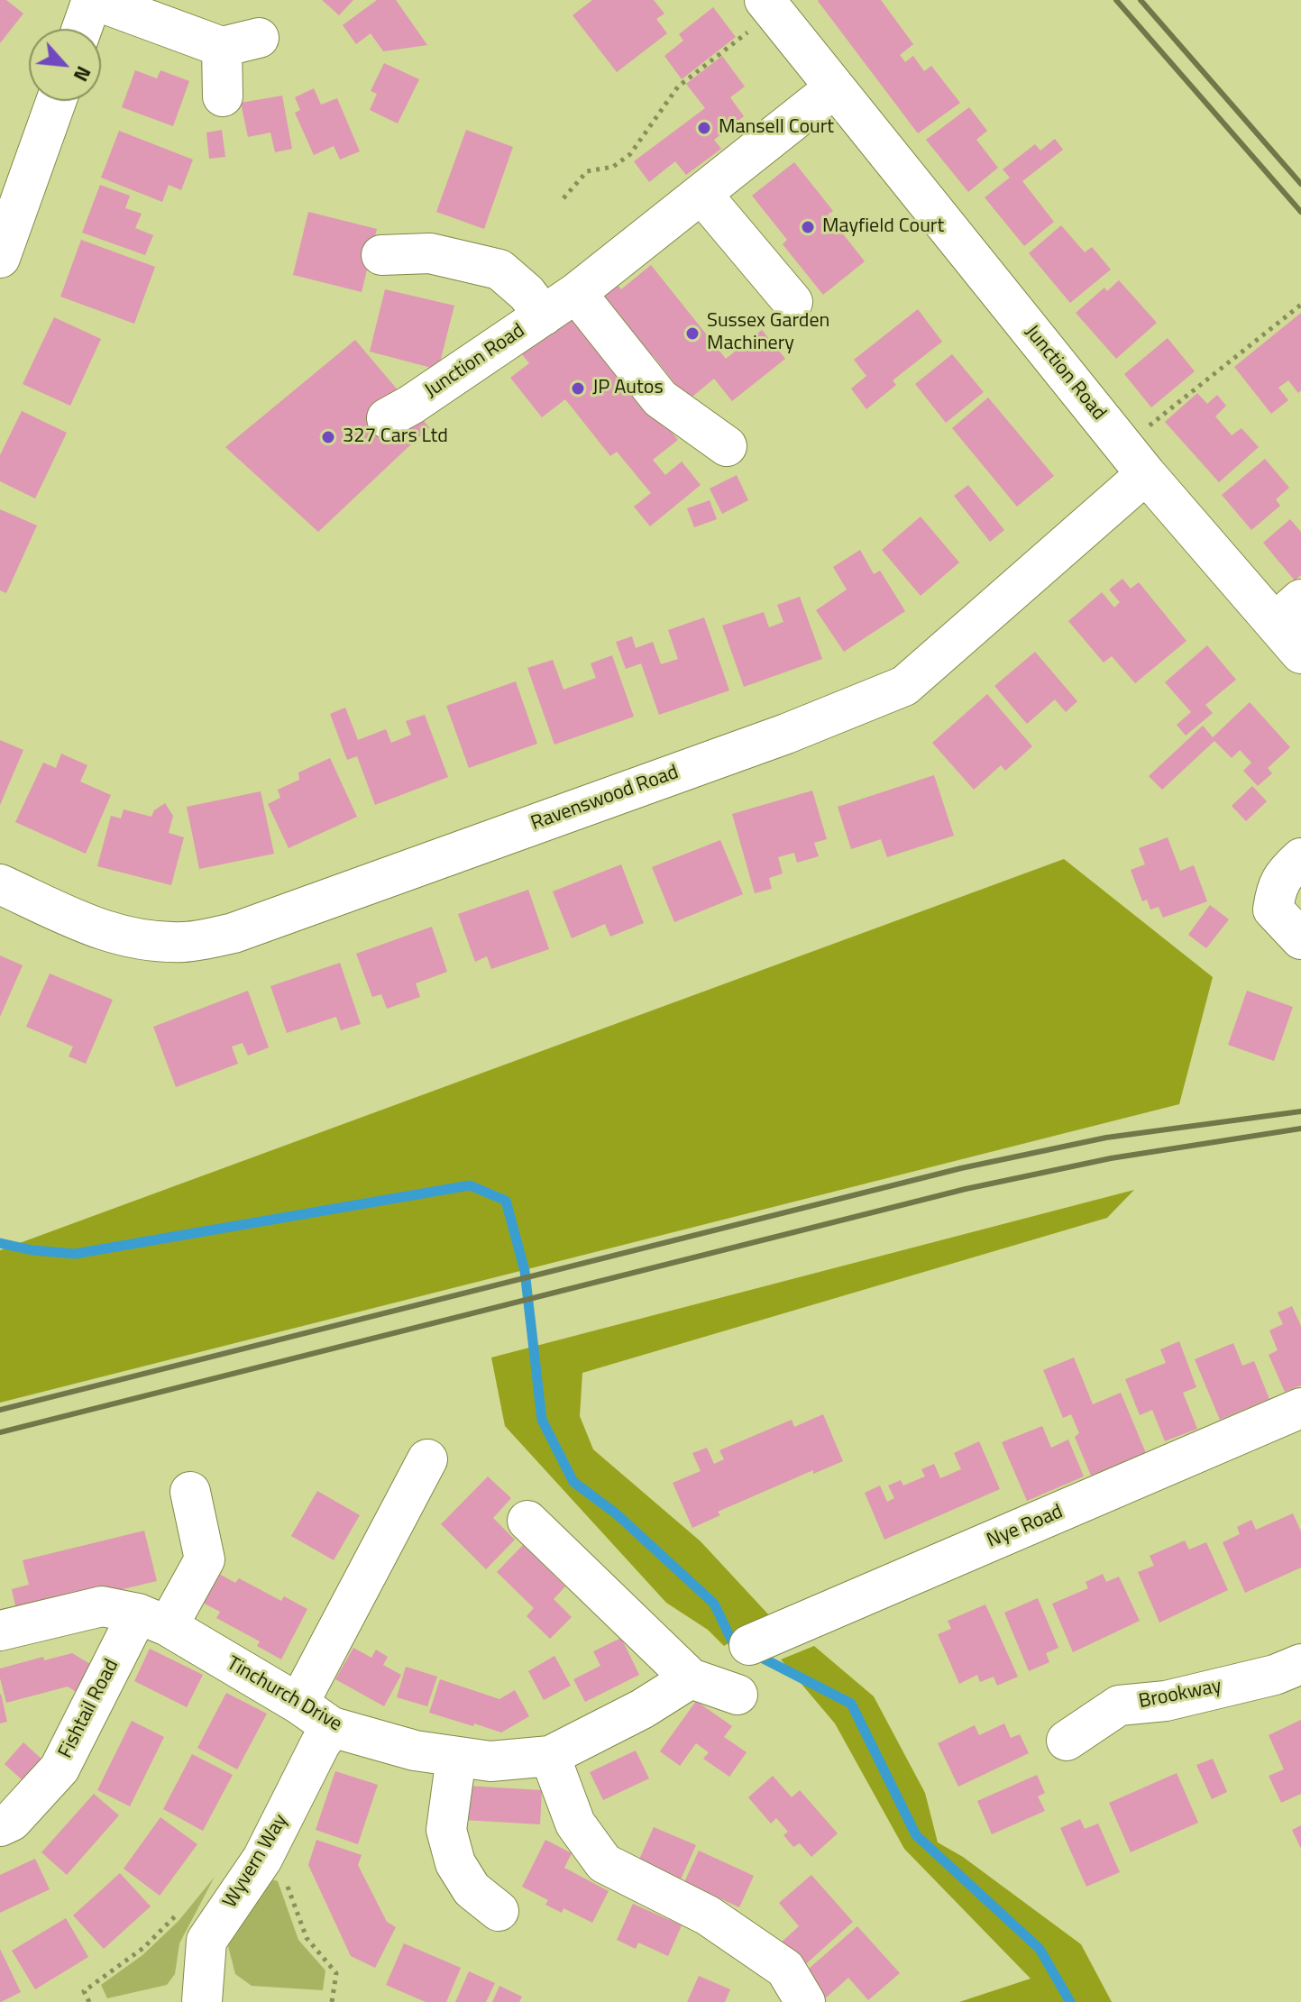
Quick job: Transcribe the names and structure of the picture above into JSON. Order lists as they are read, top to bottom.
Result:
{
  "streets": {
    "street": [
      "Junction Road",
      "Ravenswood Road",
      "Nye Road",
      "Tinchurch Drive",
      "Brookway",
      "Fishtail Road",
      "Wyvern Way"
    ]
  },
  "crossings": [
    ["Junction Road", "Ravenswood Road"],
    ["Tinchurch Drive", "Fishtail Road"],
    ["Tinchurch Drive", "Wyvern Way"]
  ],
  "places": [
    "Mansell Court",
    "Mayfield Court",
    "Sussex Garden Machinery",
    "JP Autos",
    "327 Cars Ltd"
  ],
  "north": "bottom right"
}
